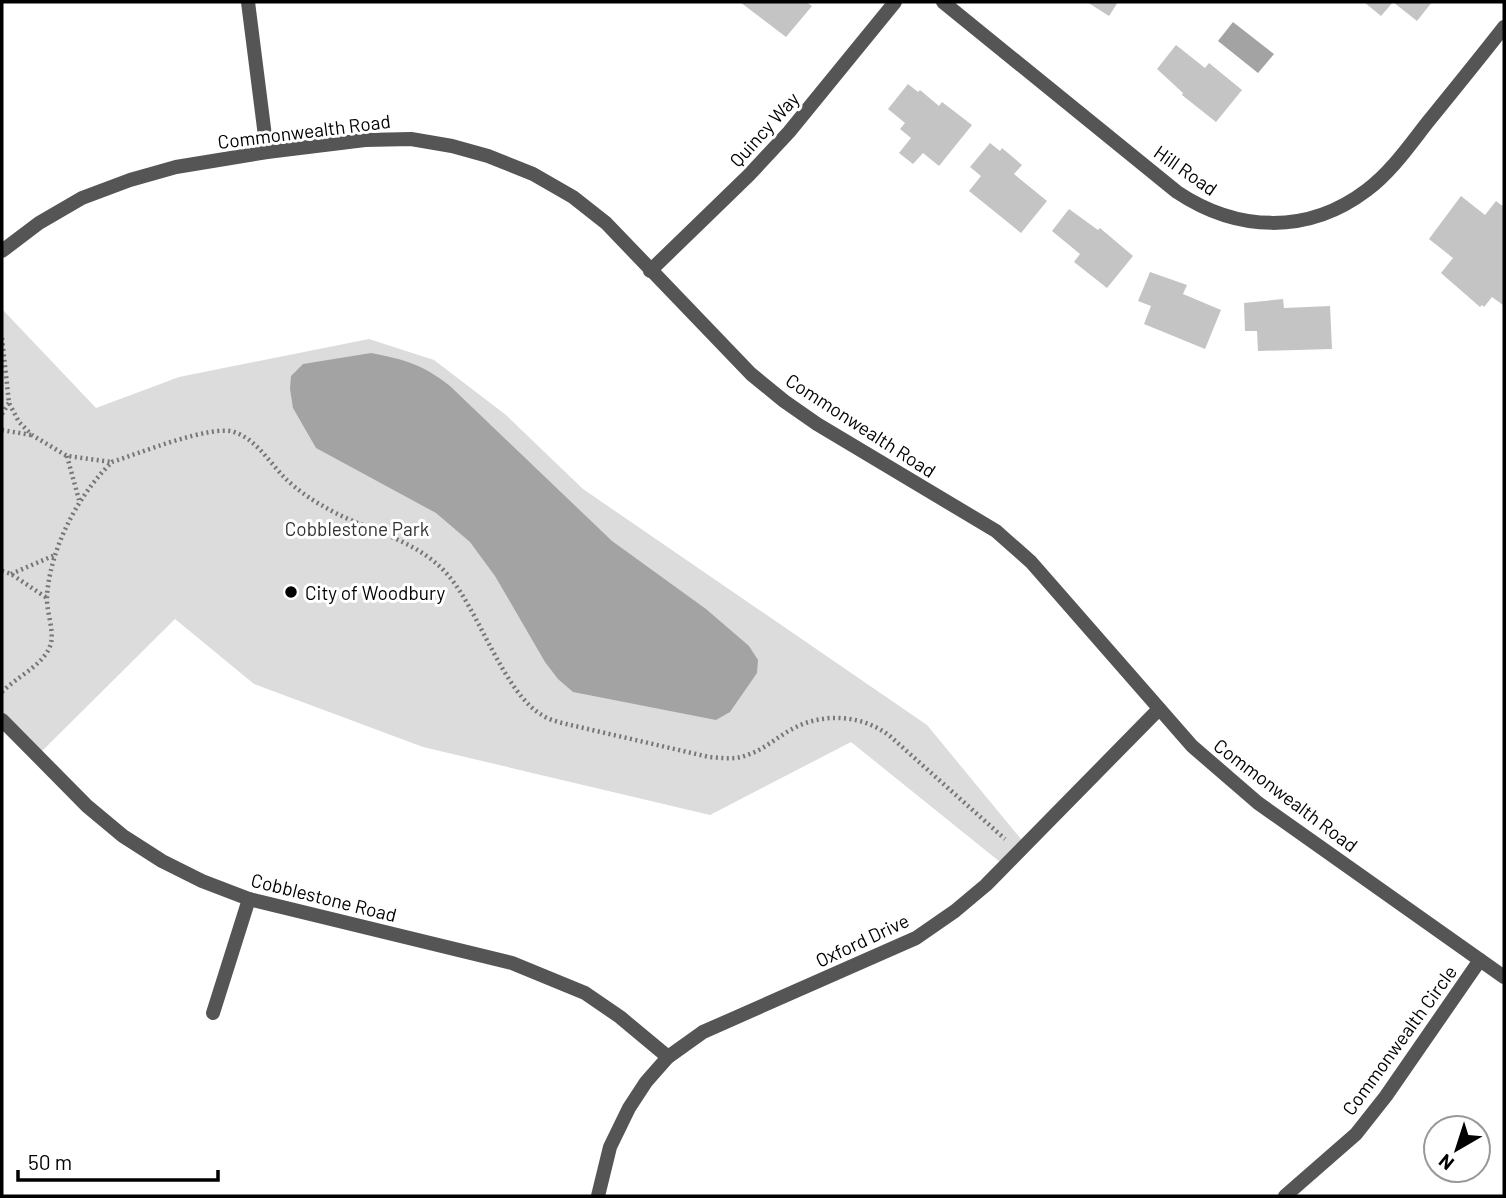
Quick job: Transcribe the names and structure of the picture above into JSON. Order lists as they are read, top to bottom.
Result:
{
  "streets": {
    "street": [
      "Quincy Way",
      "Commonwealth Road",
      "Hill Road",
      "Cobblestone Road",
      "Oxford Drive",
      "Commonwealth Circle"
    ]
  },
  "crossings": [
    ["Quincy Way", "Commonwealth Road"],
    ["Commonwealth Road", "Oxford Drive"],
    ["Commonwealth Road", "Commonwealth Circle"],
    ["Cobblestone Road", "Oxford Drive"]
  ],
  "parks": ["Cobblestone Park"],
  "places": ["City of Woodbury"],
  "scale_bar": "50 m",
  "north": "bottom left"
}
